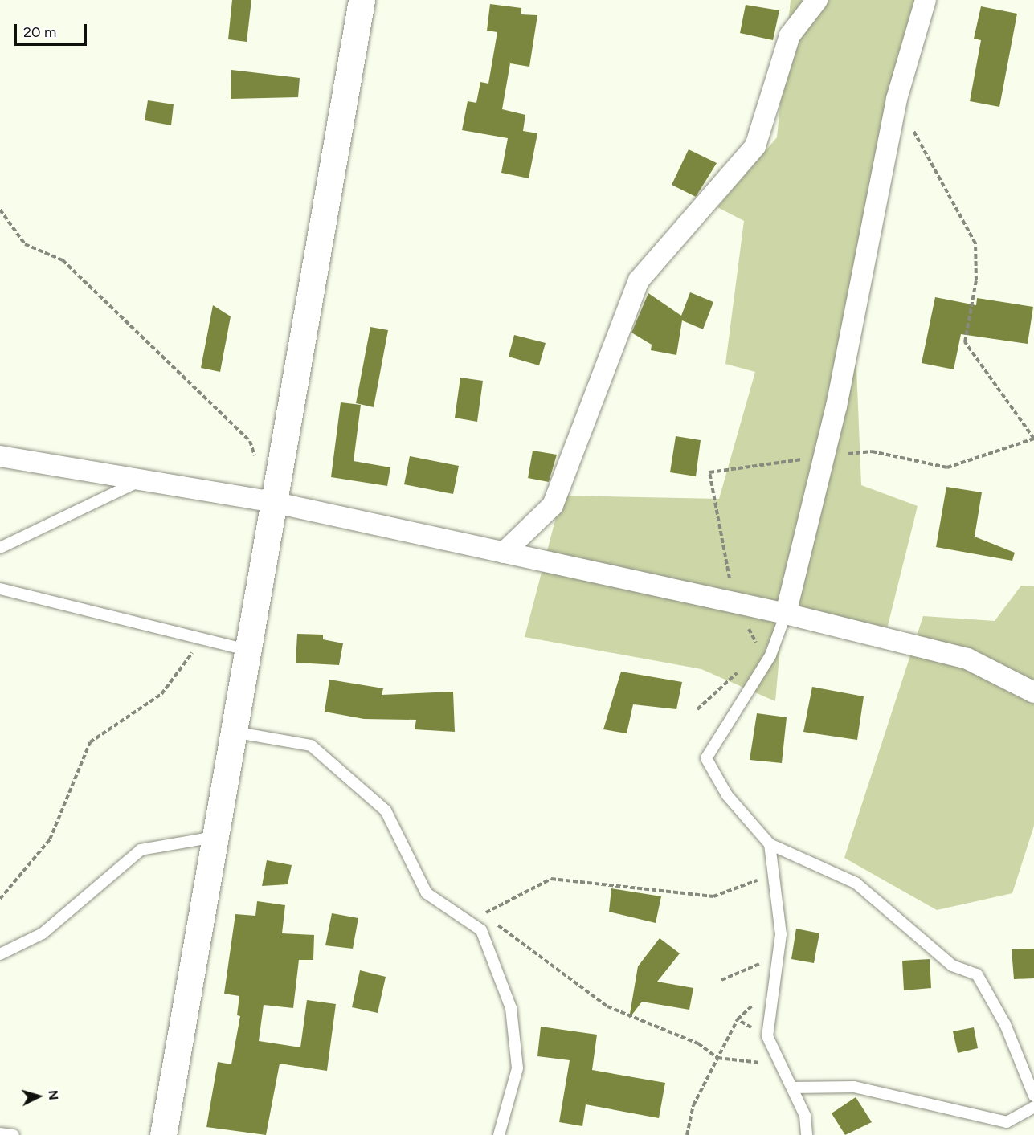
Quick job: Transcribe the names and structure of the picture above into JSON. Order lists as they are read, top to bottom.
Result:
{
  "scale_bar": "20 m",
  "north": "right"
}
